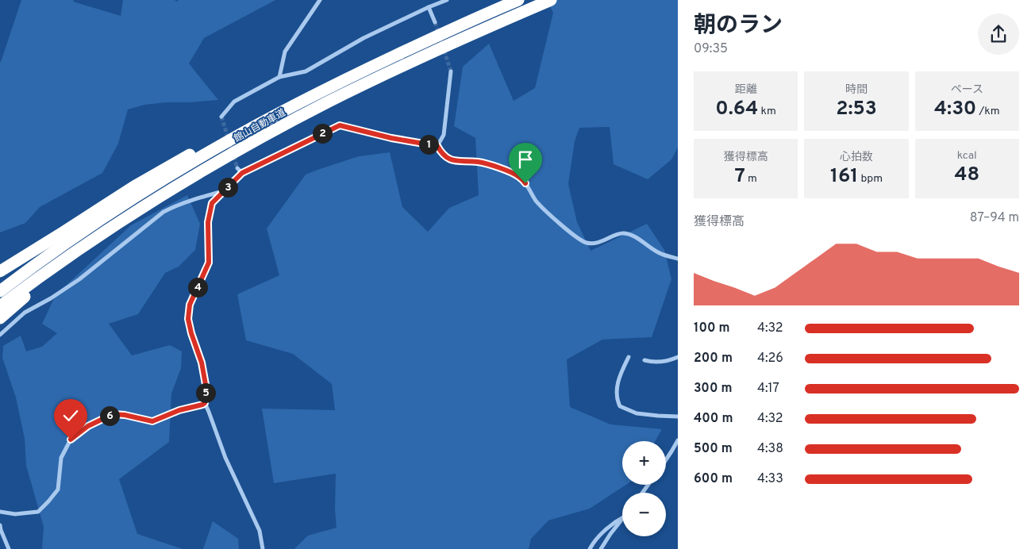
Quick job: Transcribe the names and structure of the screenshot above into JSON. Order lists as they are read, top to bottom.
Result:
{
  "streets": {
    "highway": ["館山自動車道"]
  },
  "page": {
    "heading": ["朝のラン", "09:35"],
    "stats": [
      ["距離", "0.64 km"],
      ["時間", "2:53"],
      ["ペース", "4:30 /km"],
      ["獲得標高", "7 m"],
      ["心拍数", "161 bpm"],
      ["kcal", "48"]
    ],
    "pins": [
      "2",
      "1",
      "3",
      "4",
      "5",
      "6"
    ],
    "chart": ["獲得標高", "87–94 m"],
    "list": [
      {
        "name": "100 m",
        "note": "4:32"
      },
      {
        "name": "200 m",
        "note": "4:26"
      },
      {
        "name": "300 m",
        "note": "4:17"
      },
      {
        "name": "400 m",
        "note": "4:32"
      },
      {
        "name": "500 m",
        "note": "4:38"
      },
      {
        "name": "600 m",
        "note": "4:33"
      }
    ],
    "map_buttons": ["+", "−"]
  }
}
